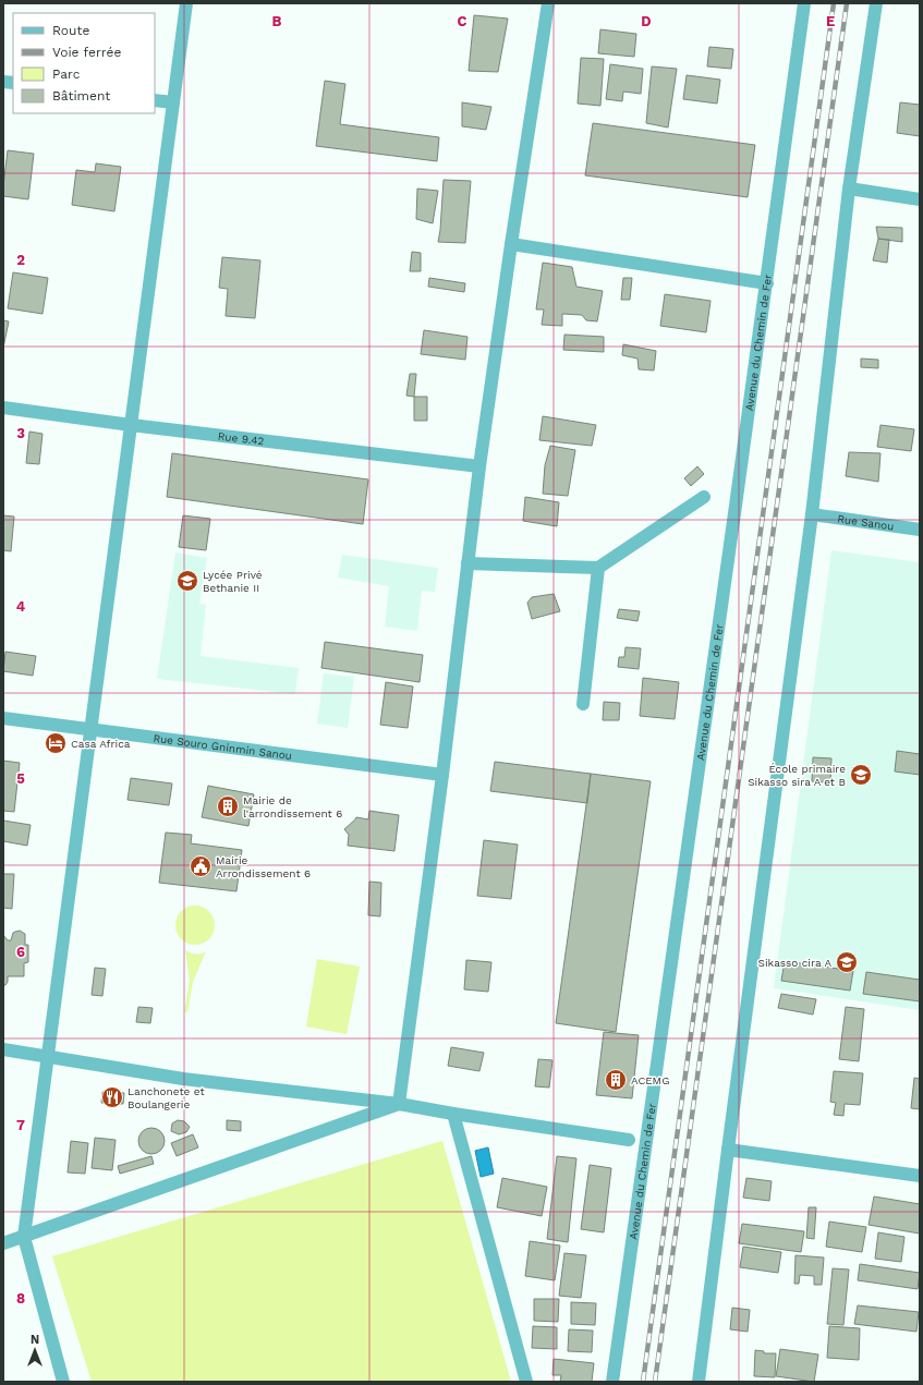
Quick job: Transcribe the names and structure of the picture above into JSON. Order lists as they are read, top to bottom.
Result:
{
  "streets": {
    "street": [
      "Avenue du Chemin de Fer",
      "Rue 9.42",
      "Rue Sanou",
      "Rue Souro Gninmin Sanou"
    ]
  },
  "places": {
    "school or university": ["Lycée Privé Bethanie II", "École primaire Sikasso sira A et B", "Sikasso cira A"],
    "hotel": ["Casa Africa"],
    "building": ["Mairie de l'arrondissement 6", "ACEMG"],
    "public building": ["Mairie Arrondissement 6"],
    "restaurant": ["Lanchonete et Boulangerie"]
  },
  "legend": [
    "Route",
    "Voie ferrée",
    "Parc",
    "Bâtiment"
  ],
  "north": "top",
  "grid": {
    "columns": [
      "B",
      "C",
      "D",
      "E"
    ],
    "rows": [
      "2",
      "3",
      "4",
      "5",
      "6",
      "7",
      "8"
    ]
  }
}
